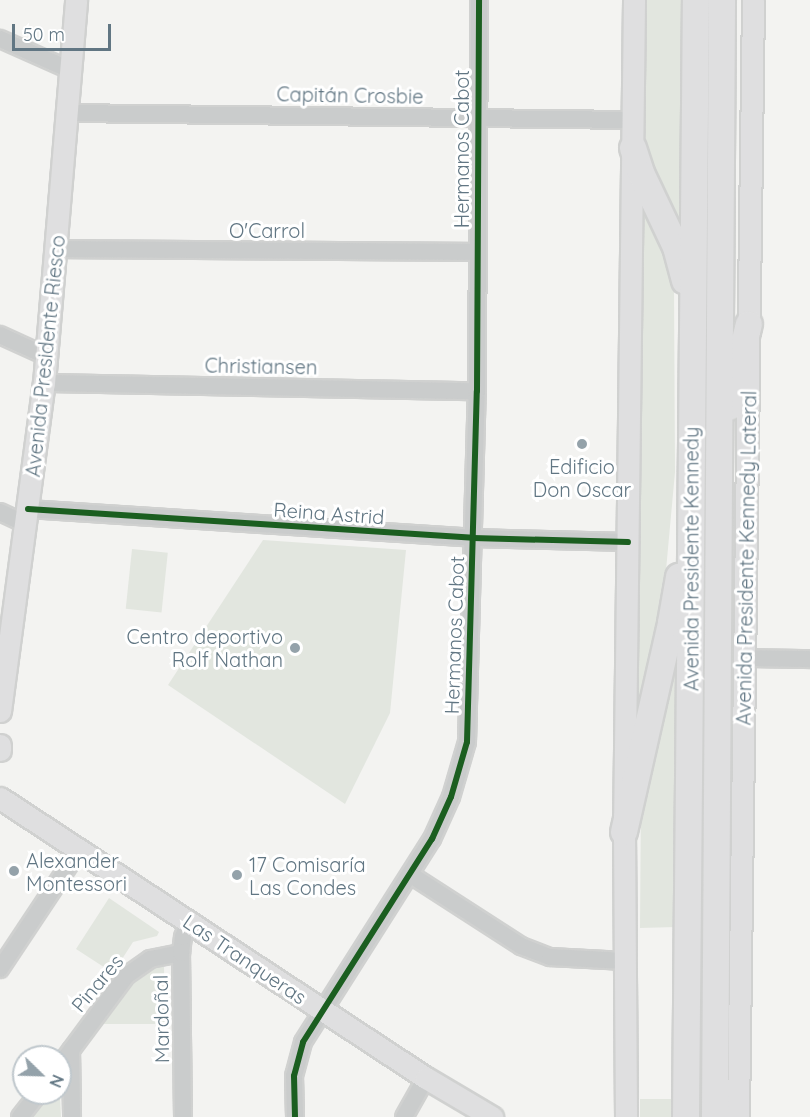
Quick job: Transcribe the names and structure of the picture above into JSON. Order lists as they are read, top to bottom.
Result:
{
  "streets": {
    "highway": ["Avenida Presidente Kennedy"],
    "main road": ["Avenida Presidente Riesco", "Avenida Presidente Kennedy Lateral", "Las Tranqueras"],
    "street": [
      "Capitán Crosbie",
      "Hermanos Cabot",
      "O'Carrol",
      "Christiansen",
      "Reina Astrid",
      "Pinares",
      "Mardoñal"
    ]
  },
  "crossings": [
    ["Capitán Crosbie", "Hermanos Cabot"],
    ["Capitán Crosbie", "Avenida Presidente Riesco"],
    ["Hermanos Cabot", "O'Carrol"],
    ["Hermanos Cabot", "Christiansen"],
    ["Hermanos Cabot", "Reina Astrid"],
    ["Hermanos Cabot", "Las Tranqueras"],
    ["O'Carrol", "Avenida Presidente Riesco"],
    ["Avenida Presidente Riesco", "Christiansen"],
    ["Avenida Presidente Riesco", "Reina Astrid"],
    ["Las Tranqueras", "Mardoñal"],
    ["Pinares", "Mardoñal"]
  ],
  "places": [
    "Edificio Don Oscar",
    "Centro deportivo Rolf Nathan",
    "Alexander Montessori",
    "17 Comisaría Las Condes"
  ],
  "scale_bar": "50 m",
  "north": "bottom right"
}
